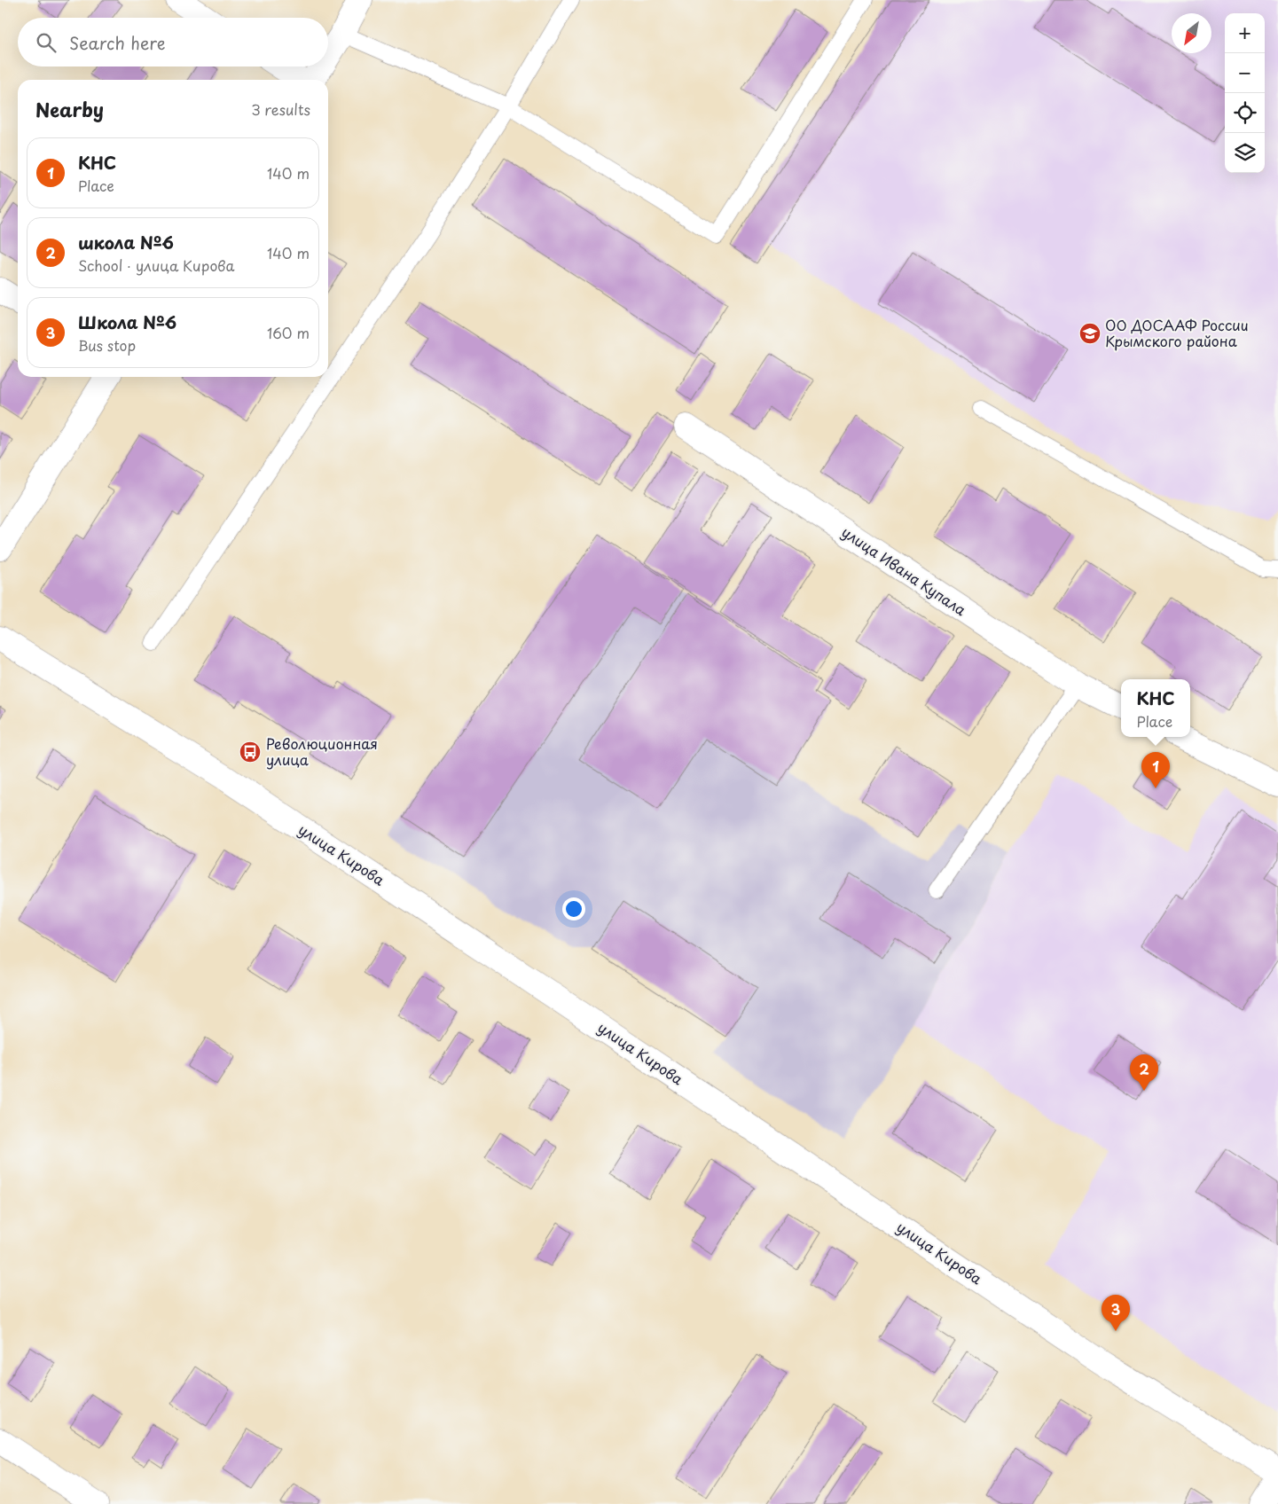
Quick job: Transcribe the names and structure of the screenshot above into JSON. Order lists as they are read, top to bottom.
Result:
{
  "streets": {
    "main road": ["улица Ивана Купала", "улица Кирова"]
  },
  "places": {
    "school or university": ["ОО ДОСААФ России Крымского района"],
    "bus stop": ["Революционная улица"]
  },
  "north": "bottom left",
  "page": {
    "map_buttons": ["+", "−"],
    "search": "Search here",
    "heading": ["Nearby", "3 results"],
    "list": [
      {
        "mark": "1",
        "name": "КНС",
        "note": "Place",
        "value": "140 m"
      },
      {
        "mark": "2",
        "name": "школа №6",
        "note": "School · улица Кирова",
        "value": "140 m"
      },
      {
        "mark": "3",
        "name": "Школа №6",
        "note": "Bus stop",
        "value": "160 m"
      }
    ],
    "popup": ["КНС", "Place"],
    "pins": ["1", "2", "3"]
  }
}
